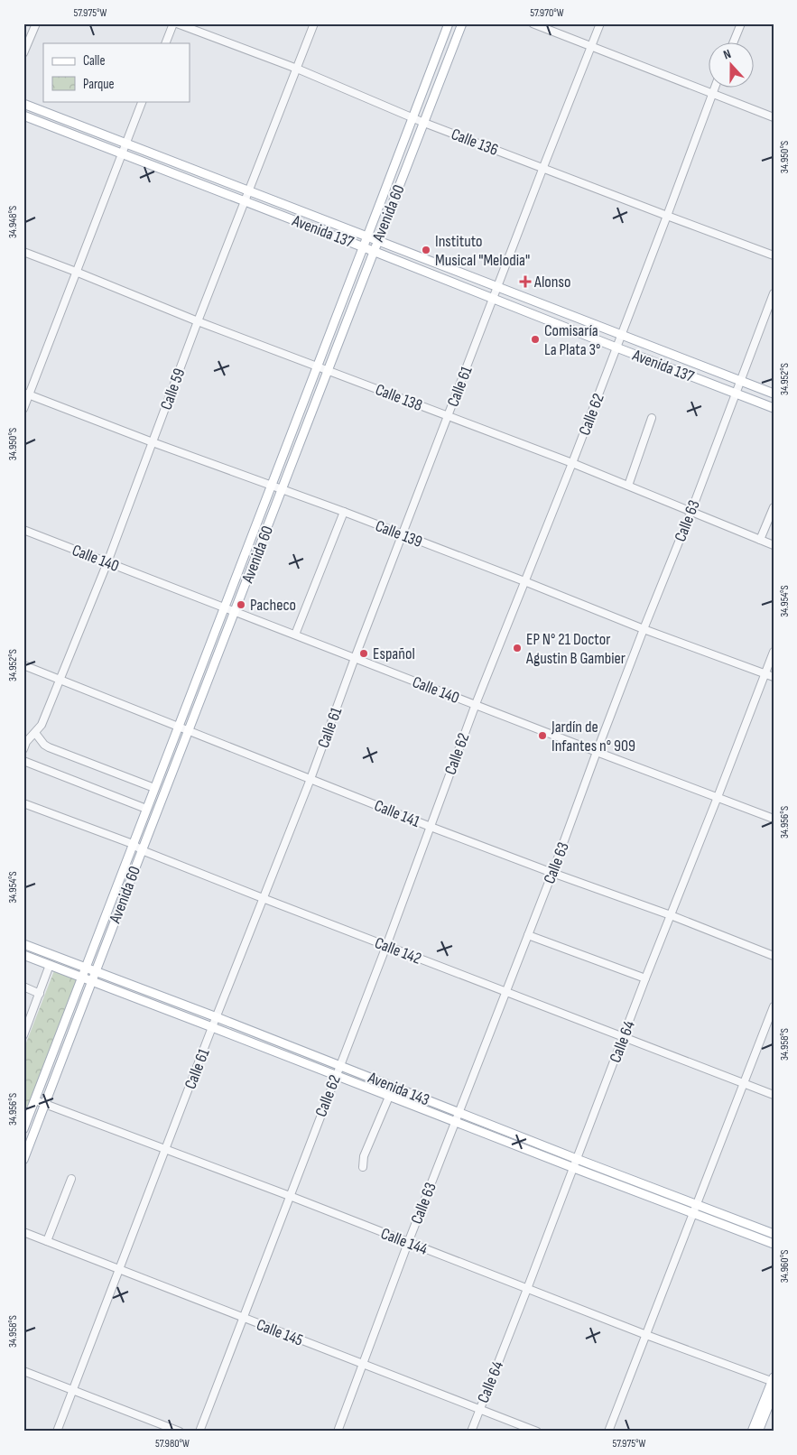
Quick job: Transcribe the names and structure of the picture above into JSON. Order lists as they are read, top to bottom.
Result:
{
  "streets": {
    "main road": ["Avenida 60", "Avenida 137", "Avenida 143"],
    "street": [
      "Calle 136",
      "Calle 61",
      "Calle 59",
      "Calle 138",
      "Calle 62",
      "Calle 63",
      "Calle 139",
      "Calle 140",
      "Calle 141",
      "Calle 142",
      "Calle 64",
      "Calle 144",
      "Calle 145"
    ]
  },
  "crossings": [
    ["Calle 136", "Avenida 60"],
    ["Calle 136", "Calle 61"],
    ["Calle 136", "Calle 59"],
    ["Calle 136", "Calle 62"],
    ["Avenida 60", "Avenida 137"],
    ["Avenida 60", "Calle 138"],
    ["Avenida 60", "Calle 139"],
    ["Avenida 60", "Calle 140"],
    ["Avenida 60", "Calle 141"],
    ["Avenida 60", "Calle 142"],
    ["Avenida 60", "Avenida 143"],
    ["Avenida 60", "Calle 144"],
    ["Avenida 137", "Calle 61"],
    ["Avenida 137", "Calle 59"],
    ["Avenida 137", "Calle 62"],
    ["Avenida 137", "Calle 63"],
    ["Calle 61", "Calle 138"],
    ["Calle 61", "Calle 139"],
    ["Calle 61", "Calle 140"],
    ["Calle 61", "Calle 141"],
    ["Calle 61", "Calle 142"],
    ["Calle 61", "Avenida 143"],
    ["Calle 61", "Calle 144"],
    ["Calle 61", "Calle 145"],
    ["Calle 59", "Calle 138"],
    ["Calle 59", "Calle 139"],
    ["Calle 59", "Calle 140"],
    ["Calle 59", "Calle 141"],
    ["Calle 138", "Calle 62"],
    ["Calle 138", "Calle 63"],
    ["Calle 62", "Calle 139"],
    ["Calle 62", "Calle 140"],
    ["Calle 62", "Calle 141"],
    ["Calle 62", "Calle 142"],
    ["Calle 62", "Avenida 143"],
    ["Calle 62", "Calle 144"],
    ["Calle 62", "Calle 145"],
    ["Calle 63", "Calle 139"],
    ["Calle 63", "Calle 140"],
    ["Calle 63", "Calle 141"],
    ["Calle 63", "Calle 142"],
    ["Calle 63", "Avenida 143"],
    ["Calle 63", "Calle 144"],
    ["Calle 63", "Calle 145"],
    ["Calle 139", "Calle 64"],
    ["Calle 140", "Calle 64"],
    ["Calle 141", "Calle 64"],
    ["Calle 142", "Calle 64"],
    ["Calle 64", "Avenida 143"],
    ["Calle 64", "Calle 144"],
    ["Calle 64", "Calle 145"]
  ],
  "places": {
    "other": [
      "Instituto Musical \"Melodia\"",
      "Comisaría La Plata 3°",
      "Pacheco",
      "EP N° 21 Doctor Agustin B Gambier",
      "Español",
      "Jardín de Infantes n° 909"
    ],
    "health": ["Alonso"]
  },
  "legend": ["Calle", "Parque"],
  "north": "top",
  "coordinates": [
    "57.975°W",
    "57.970°W",
    "34.950°S",
    "34.948°S",
    "34.952°S",
    "34.954°S",
    "34.956°S",
    "34.958°S",
    "34.960°S",
    "57.980°W"
  ]
}
